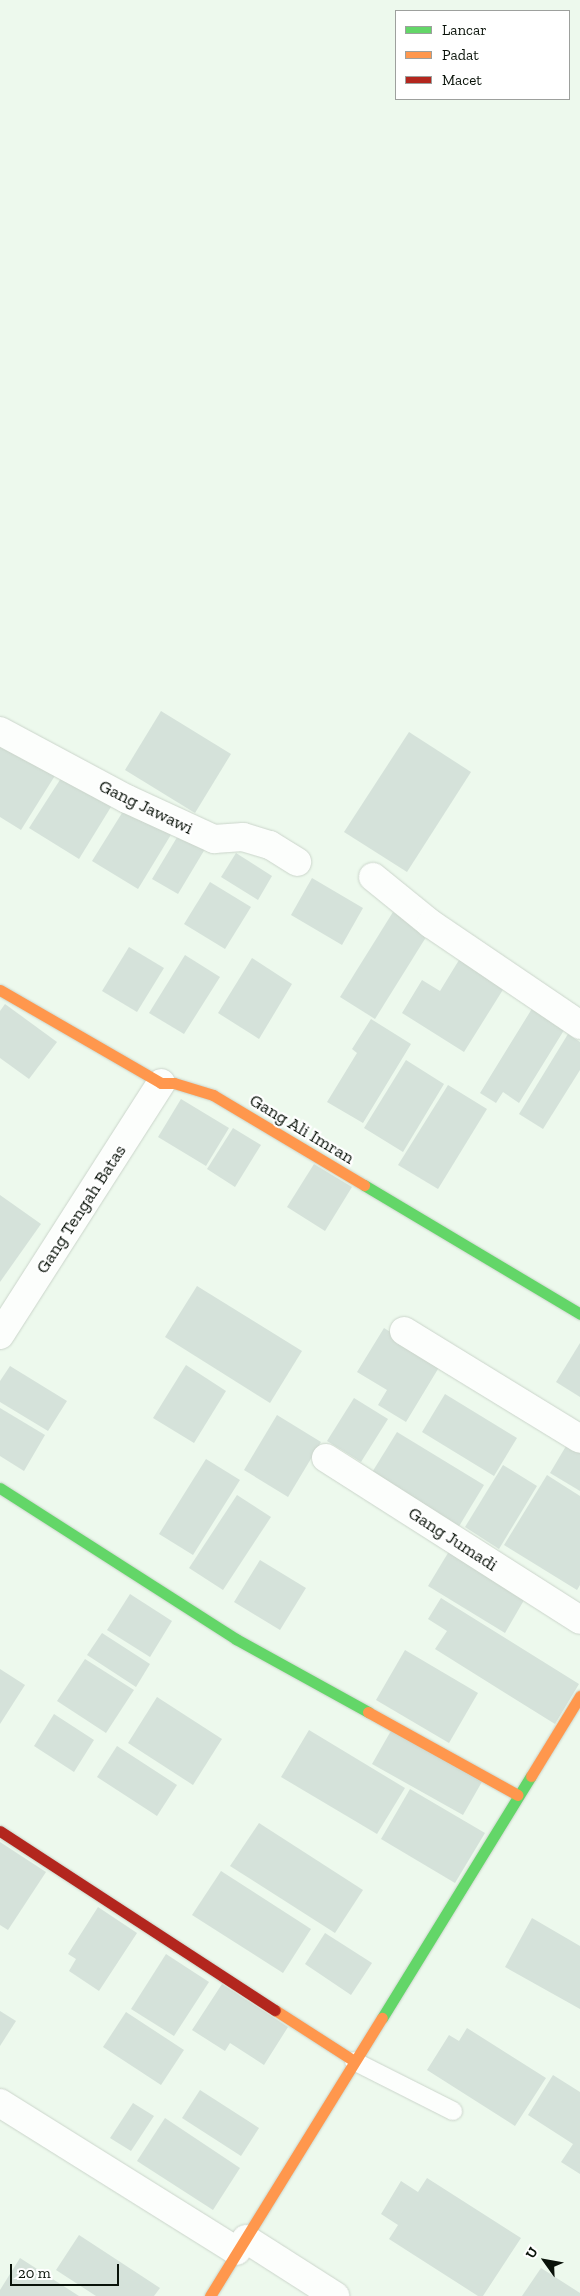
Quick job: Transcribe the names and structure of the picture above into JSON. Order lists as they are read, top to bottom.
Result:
{
  "streets": {
    "street": [
      "Gang Jawawi",
      "Gang Ali Imran",
      "Gang Tengah Batas",
      "Gang Jumadi"
    ]
  },
  "crossings": [
    ["Gang Ali Imran", "Gang Tengah Batas"]
  ],
  "legend": ["Lancar", "Padat", "Macet"],
  "scale_bar": "20 m",
  "north": "top left"
}
